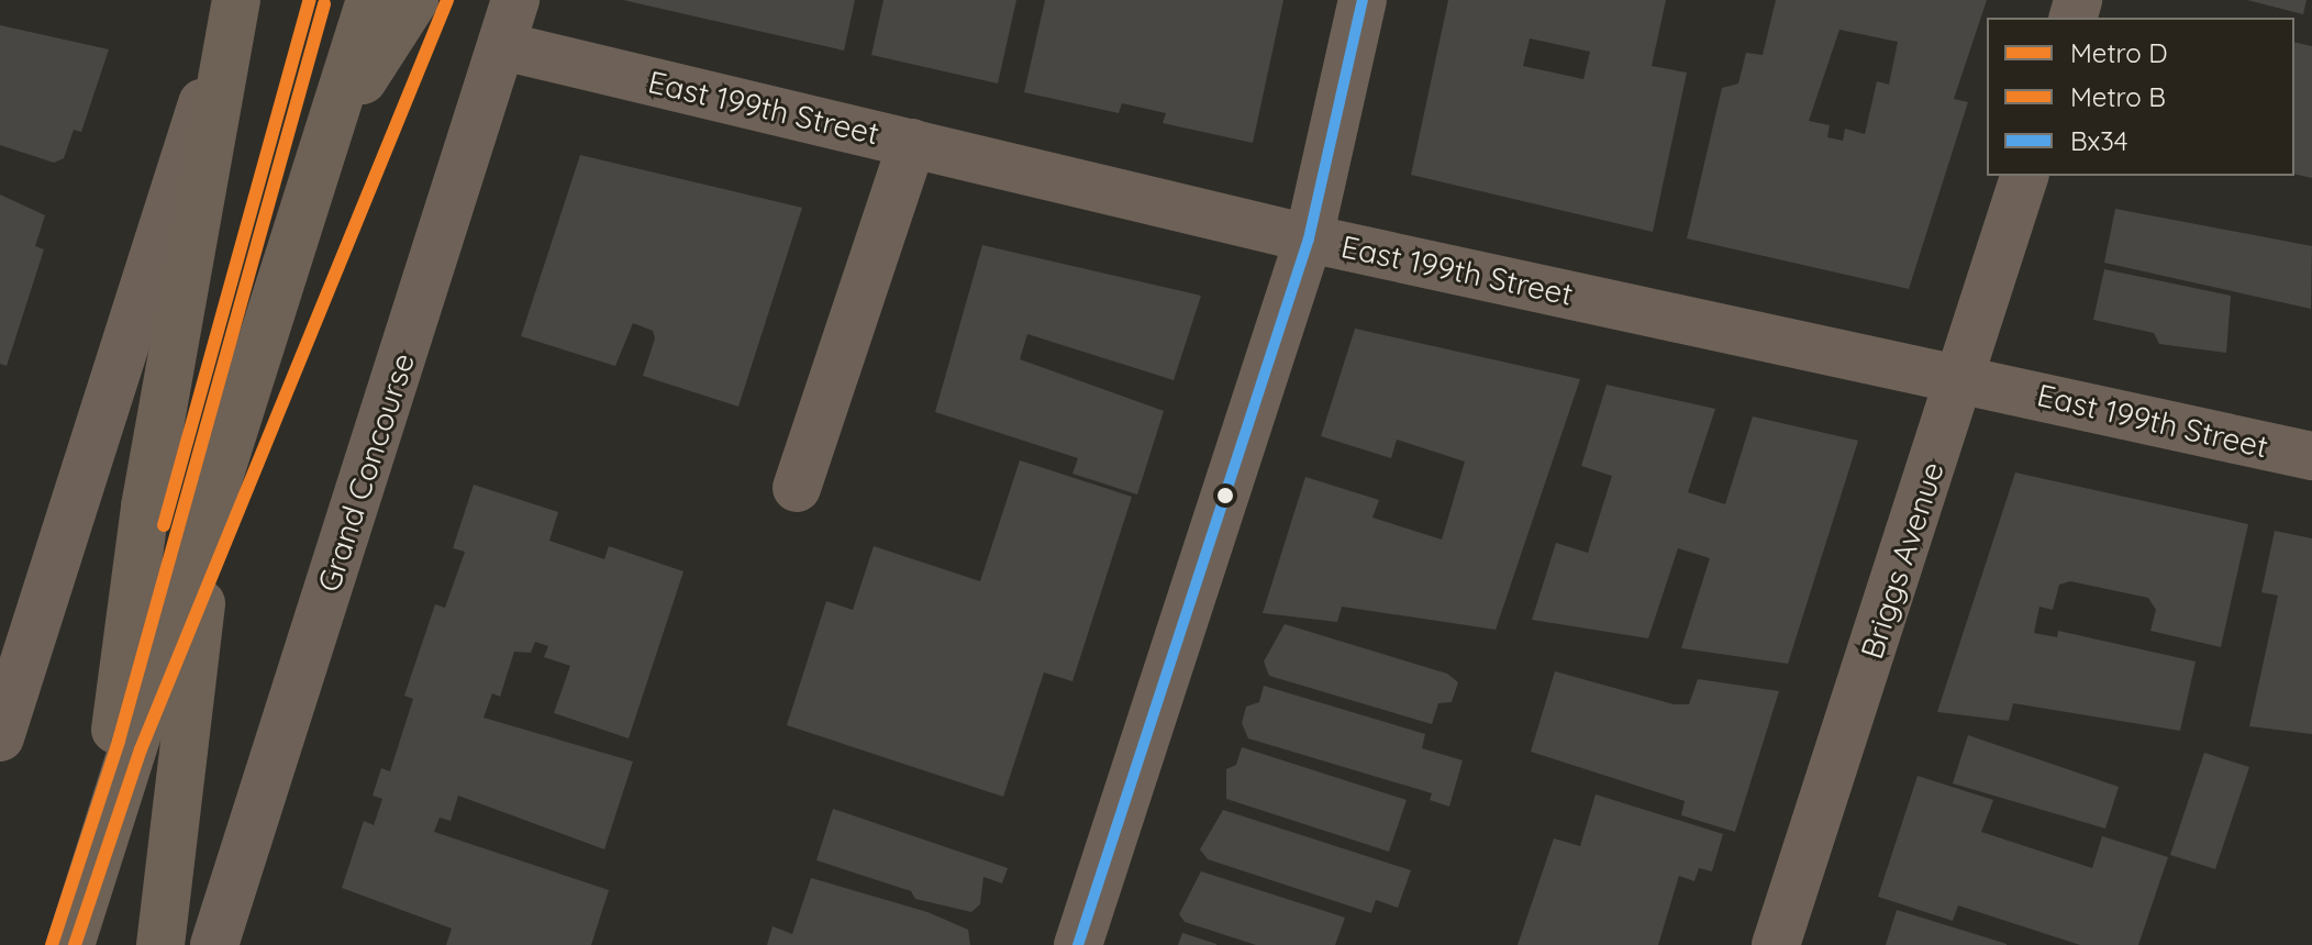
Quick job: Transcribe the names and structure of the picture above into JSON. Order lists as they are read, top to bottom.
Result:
{
  "streets": {
    "street": ["East 199th Street", "Grand Concourse", "Briggs Avenue"]
  },
  "crossings": [
    ["East 199th Street", "Grand Concourse"],
    ["East 199th Street", "Briggs Avenue"]
  ],
  "lines": ["metro line D", "transit line Bx34", "metro line B"],
  "legend": ["Metro D", "Metro B", "Bx34"]
}
